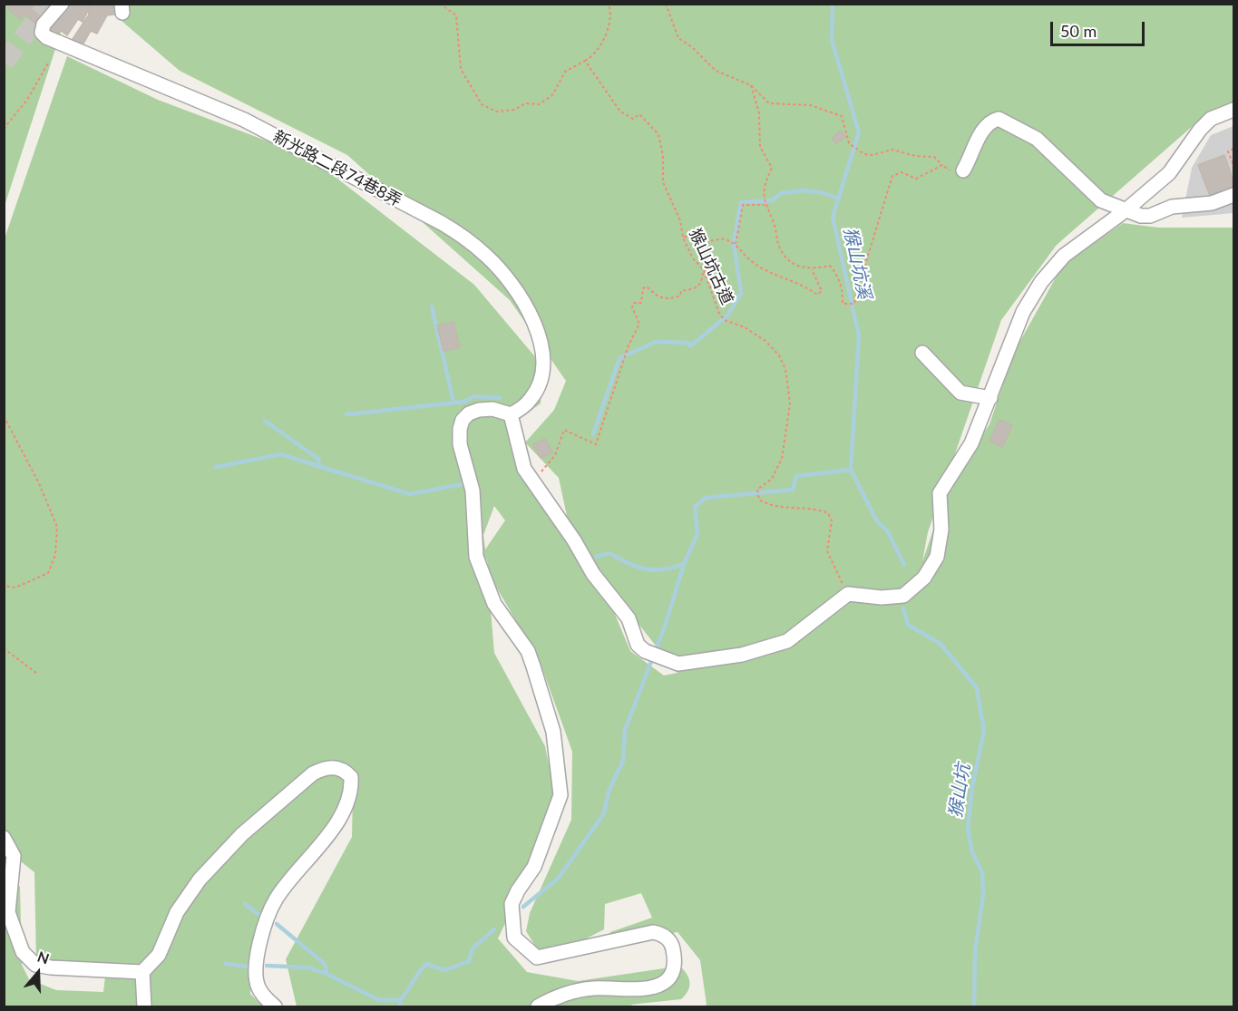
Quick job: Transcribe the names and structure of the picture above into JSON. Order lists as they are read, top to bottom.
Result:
{
  "streets": {
    "street": ["新光路二段74巷8弄"],
    "path": ["猴山坑古道"]
  },
  "water": ["猴山坑溪", "猴山坑"],
  "scale_bar": "50 m",
  "north": "top"
}
